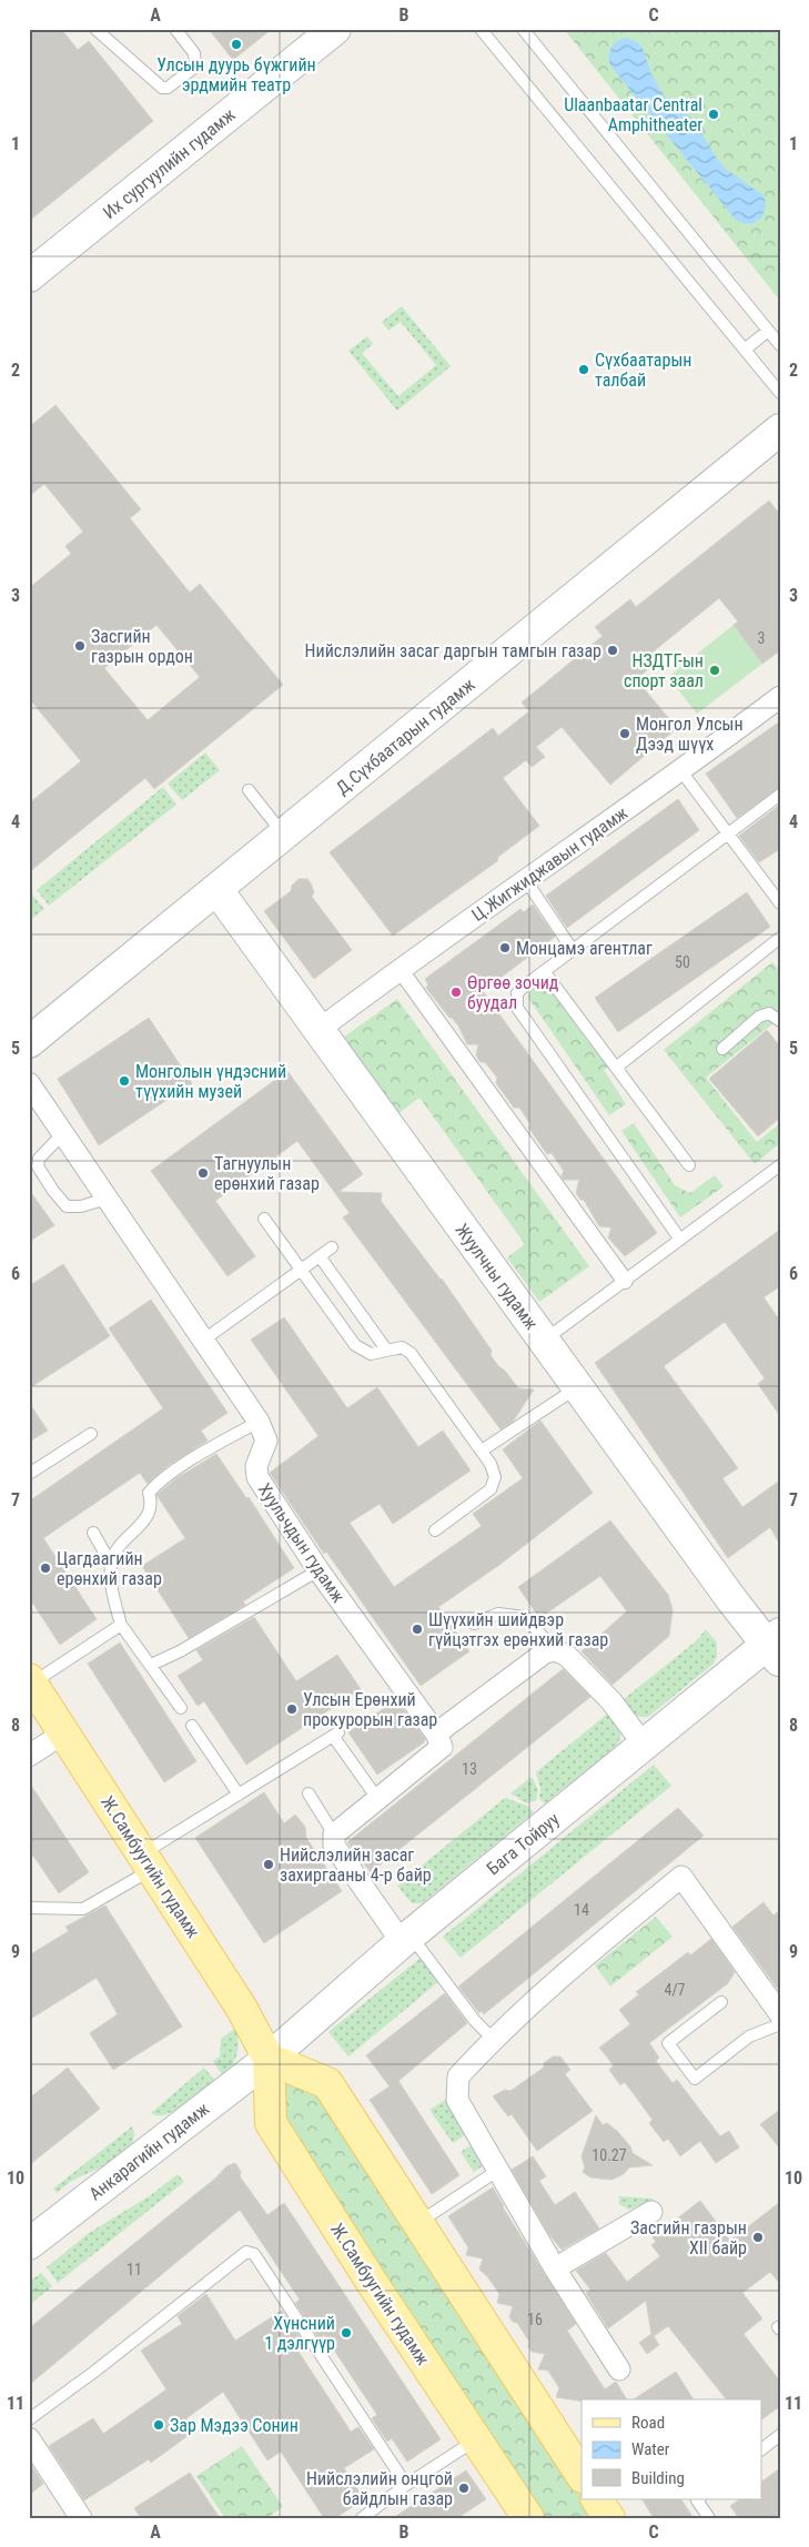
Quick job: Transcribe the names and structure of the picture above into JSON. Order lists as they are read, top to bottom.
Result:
{
  "streets": {
    "main road": [
      "Их сургуулийн гудамж",
      "Д.Сүхбаатарын гудамж",
      "Жуулчны гудамж",
      "Бага Тойруу",
      "Ж.Самбуугийн гудамж",
      "Анкарагийн гудамж"
    ],
    "street": ["Ц.Жигжиджавын гудамж", "Хуульчдын гудамж"]
  },
  "crossings": [
    ["Д.Сүхбаатарын гудамж", "Жуулчны гудамж"],
    ["Ц.Жигжиджавын гудамж", "Жуулчны гудамж"],
    ["Жуулчны гудамж", "Бага Тойруу"],
    ["Бага Тойруу", "Ж.Самбуугийн гудамж"],
    ["Бага Тойруу", "Анкарагийн гудамж"],
    ["Ж.Самбуугийн гудамж", "Анкарагийн гудамж"]
  ],
  "places": [
    "Улсын дуурь бүжгийн эрдмийн театр",
    "Ulaanbaatar Central Amphitheater",
    "Сүхбаатарын талбай",
    "Засгийн газрын ордон",
    "Нийслэлийн засаг даргын тамгын газар",
    "НЗДТГ-ын спорт заал",
    "Монгол Улсын Дээд шүүх",
    "Монцамэ агентлаг",
    "Өргөө зочид буудал",
    "Монголын үндэсний түүхийн музей",
    "Тагнуулын ерөнхий газар",
    "Цагдаагийн ерөнхий газар",
    "Шүүхийн шийдвэр гүйцэтгэх ерөнхий газар",
    "Улсын Ерөнхий прокурорын газар",
    "Нийслэлийн засаг захиргааны 4-р байр",
    "Засгийн газрын XII байр",
    "Хүнсний 1 дэлгүүр",
    "Зар Мэдээ Сонин",
    "Нийслэлийн онцгой байдлын газар"
  ],
  "house_numbers": [
    "3",
    "50",
    "13",
    "14",
    "4/7",
    "10.27",
    "11",
    "16"
  ],
  "legend": ["Road", "Water", "Building"],
  "grid": {
    "columns": ["A", "B", "C"],
    "rows": [
      "1",
      "2",
      "3",
      "4",
      "5",
      "6",
      "7",
      "8",
      "9",
      "10",
      "11"
    ]
  }
}
